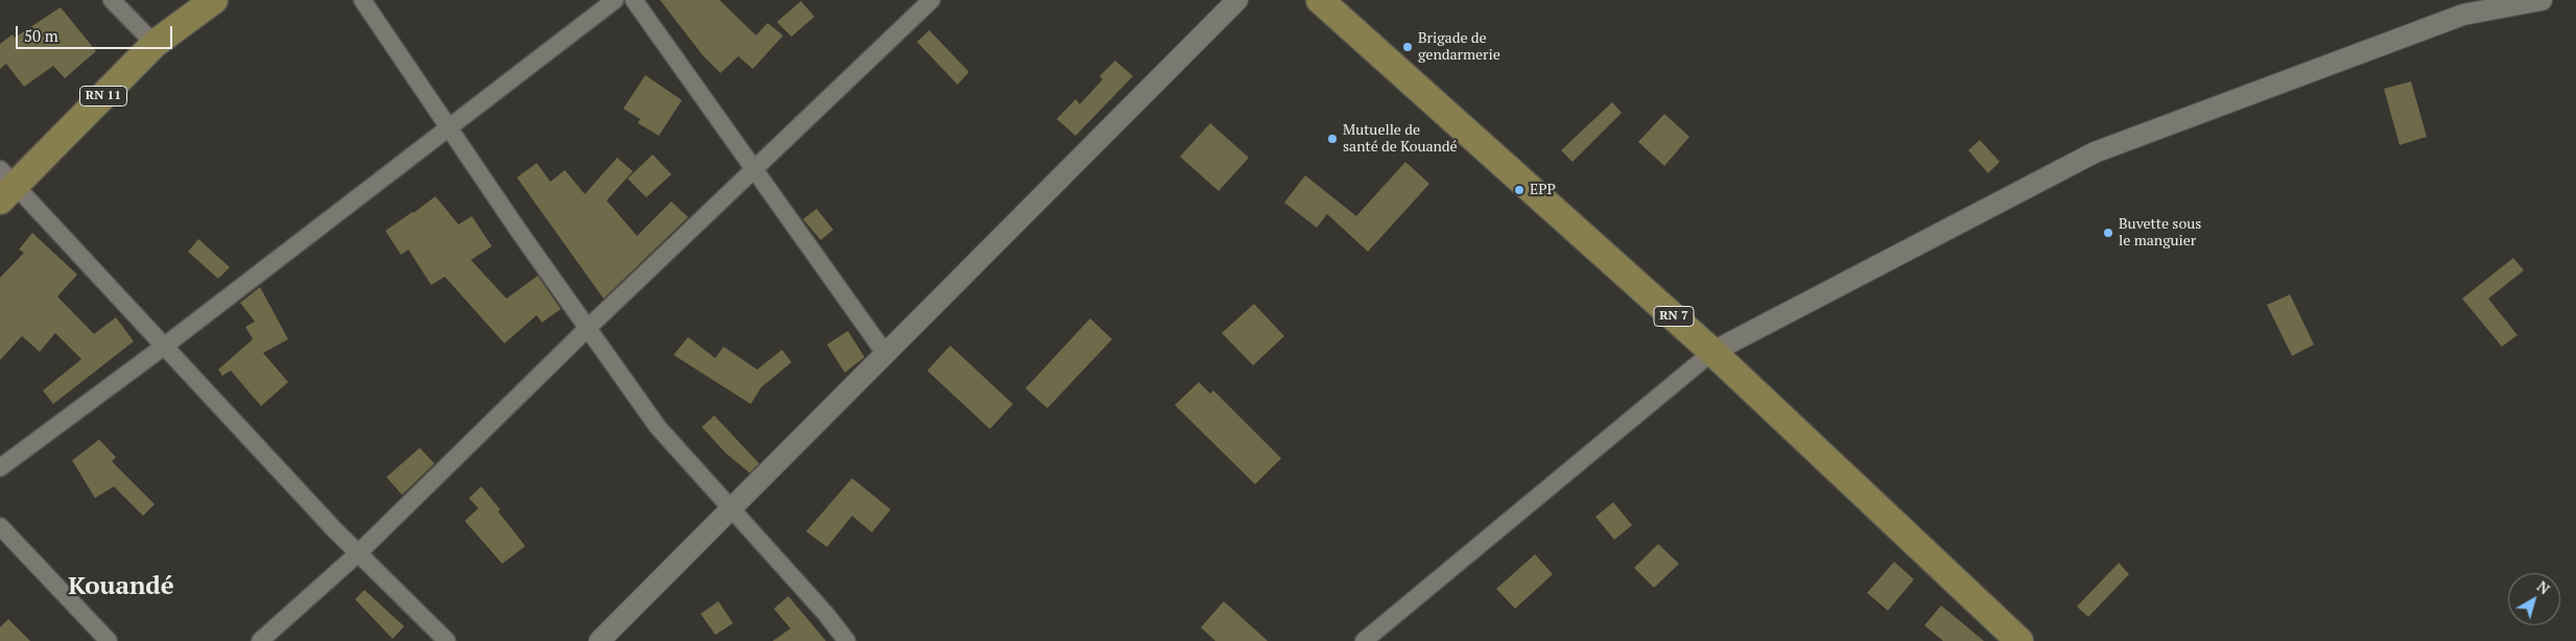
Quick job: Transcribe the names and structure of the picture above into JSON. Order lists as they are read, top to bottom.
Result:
{
  "streets": {
    "main road": ["RN 11", "RN 7"]
  },
  "districts": ["Kouandé"],
  "places": [
    "Brigade de gendarmerie",
    "Mutuelle de santé de Kouandé",
    "EPP",
    "Buvette sous le manguier"
  ],
  "scale_bar": "50 m",
  "north": "top right"
}
